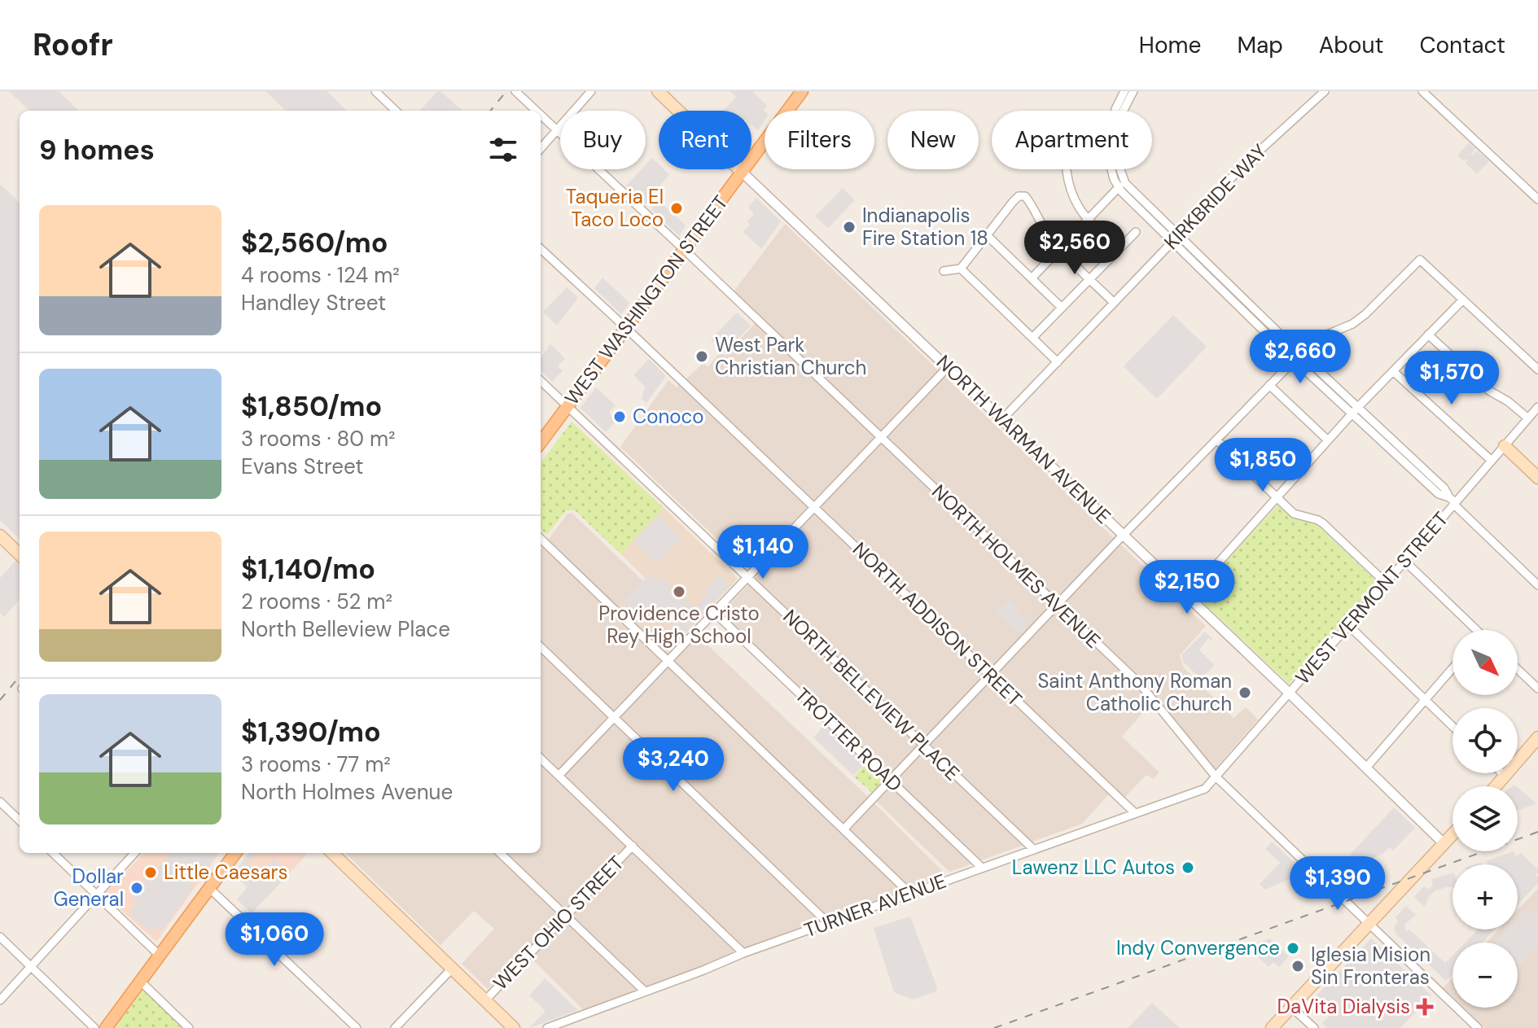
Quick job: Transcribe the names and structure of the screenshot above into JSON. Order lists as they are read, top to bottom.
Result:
{
  "streets": {
    "main road": ["WEST WASHINGTON STREET"],
    "street": [
      "KIRKBRIDE WAY",
      "NORTH WARMAN AVENUE",
      "NORTH HOLMES AVENUE",
      "WEST VERMONT STREET",
      "NORTH ADDISON STREET",
      "NORTH BELLEVIEW PLACE",
      "TROTTER ROAD",
      "TURNER AVENUE",
      "WEST OHIO STREET"
    ]
  },
  "crossings": [
    ["KIRKBRIDE WAY", "NORTH WARMAN AVENUE"],
    ["WEST WASHINGTON STREET", "NORTH WARMAN AVENUE"],
    ["WEST WASHINGTON STREET", "NORTH HOLMES AVENUE"],
    ["WEST WASHINGTON STREET", "NORTH ADDISON STREET"],
    ["WEST WASHINGTON STREET", "NORTH BELLEVIEW PLACE"],
    ["NORTH WARMAN AVENUE", "WEST VERMONT STREET"],
    ["NORTH HOLMES AVENUE", "WEST VERMONT STREET"],
    ["WEST VERMONT STREET", "TURNER AVENUE"],
    ["NORTH ADDISON STREET", "TURNER AVENUE"],
    ["NORTH BELLEVIEW PLACE", "TURNER AVENUE"],
    ["TROTTER ROAD", "TURNER AVENUE"]
  ],
  "places": {
    "other": [
      "Taqueria El Taco Loco",
      "Indianapolis Fire Station 18",
      "West Park Christian Church",
      "Conoco",
      "Providence Cristo Rey High School",
      "Saint Anthony Roman Catholic Church",
      "Lawenz LLC Autos",
      "Little Caesars",
      "Dollar General",
      "Indy Convergence",
      "Iglesia Mision Sin Fronteras"
    ],
    "health": ["DaVita Dialysis"]
  },
  "north": "bottom right",
  "page": {
    "header": "Roofr",
    "nav": [
      "Home",
      "Map",
      "About",
      "Contact"
    ],
    "chip": [
      "Buy",
      "Rent",
      "Filters",
      "New",
      "Apartment"
    ],
    "heading": "9 homes",
    "list": [
      {
        "name": "$2,560/mo",
        "note": "4 rooms · 124 m² · Handley Street"
      },
      {
        "name": "$1,850/mo",
        "note": "3 rooms · 80 m² · Evans Street"
      },
      {
        "name": "$1,140/mo",
        "note": "2 rooms · 52 m² · North Belleview Place"
      },
      {
        "name": "$1,390/mo",
        "note": "3 rooms · 77 m² · North Holmes Avenue"
      }
    ],
    "price": [
      "$2,560",
      "$2,660",
      "$1,570",
      "$1,850",
      "$1,140",
      "$2,150",
      "$3,240",
      "$1,390",
      "$1,060"
    ],
    "map_buttons": ["+", "−"]
  }
}
